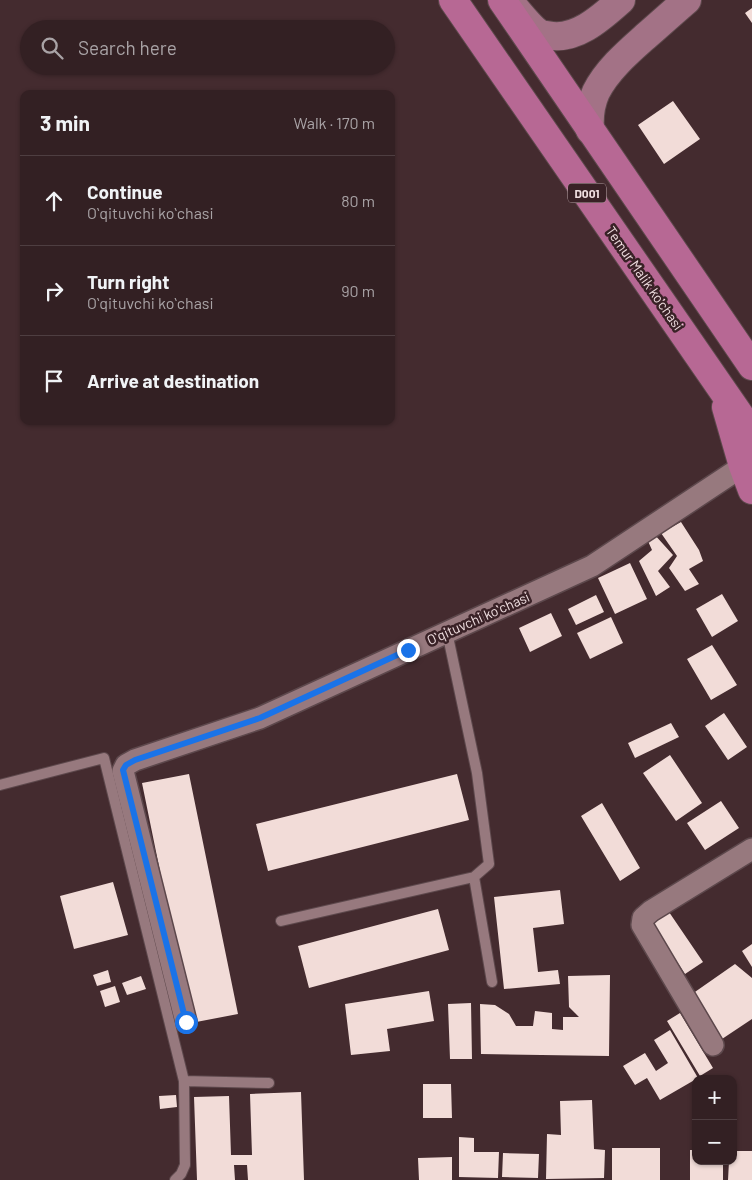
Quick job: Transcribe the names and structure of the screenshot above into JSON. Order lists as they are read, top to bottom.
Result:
{
  "streets": {
    "highway": ["D001", "Temur Malik ko'chasi"],
    "street": ["Oʻqituvchi koʻchasi"]
  },
  "page": {
    "search": "Search here",
    "heading": ["3 min", "Walk · 170 m"],
    "list": [
      ["Continue", "Oʻqituvchi koʻchasi", "80 m"],
      ["Turn right", "Oʻqituvchi koʻchasi", "90 m"],
      "Arrive at destination"
    ],
    "map_buttons": ["+", "−"]
  }
}
